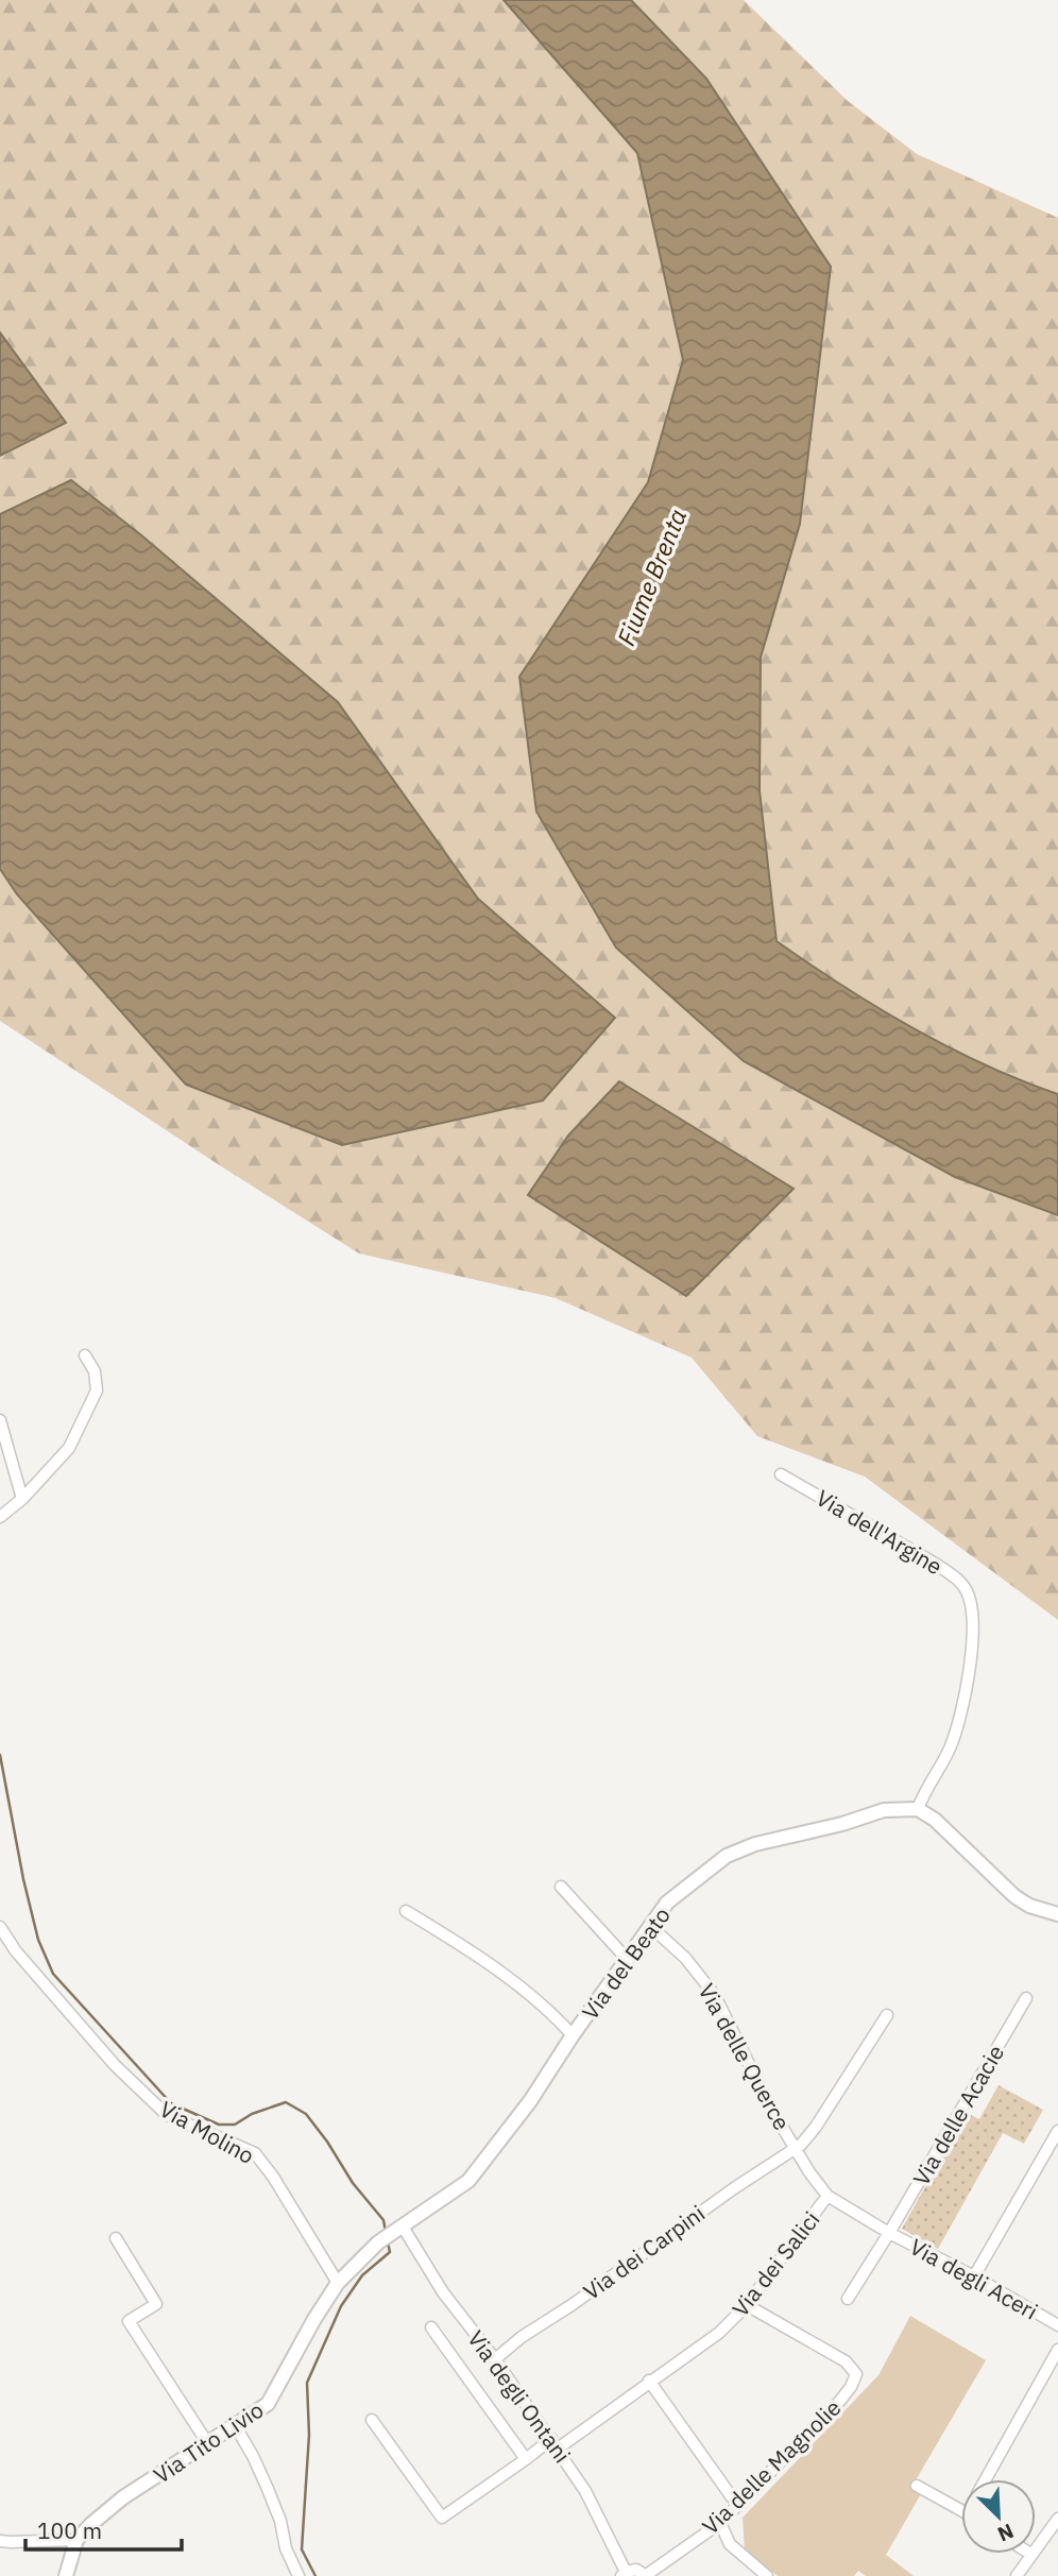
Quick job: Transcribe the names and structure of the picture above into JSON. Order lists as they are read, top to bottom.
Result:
{
  "streets": {
    "street": [
      "Via dell'Argine",
      "Via del Beato",
      "Via delle Querce",
      "Via delle Acacie",
      "Via Molino",
      "Via dei Carpini",
      "Via dei Salici",
      "Via degli Aceri",
      "Via degli Ontani",
      "Via Tito Livio",
      "Via delle Magnolie"
    ]
  },
  "crossings": [
    ["Via dell'Argine", "Via del Beato"],
    ["Via del Beato", "Via delle Querce"],
    ["Via del Beato", "Via Molino"],
    ["Via del Beato", "Via degli Ontani"],
    ["Via del Beato", "Via Tito Livio"],
    ["Via delle Querce", "Via dei Carpini"],
    ["Via delle Querce", "Via dei Salici"],
    ["Via delle Querce", "Via degli Aceri"],
    ["Via delle Acacie", "Via degli Aceri"],
    ["Via Molino", "Via Tito Livio"],
    ["Via dei Carpini", "Via degli Ontani"],
    ["Via dei Salici", "Via degli Aceri"],
    ["Via dei Salici", "Via degli Ontani"],
    ["Via dei Salici", "Via delle Magnolie"]
  ],
  "water": ["Fiume Brenta"],
  "scale_bar": "100 m",
  "north": "bottom right"
}
